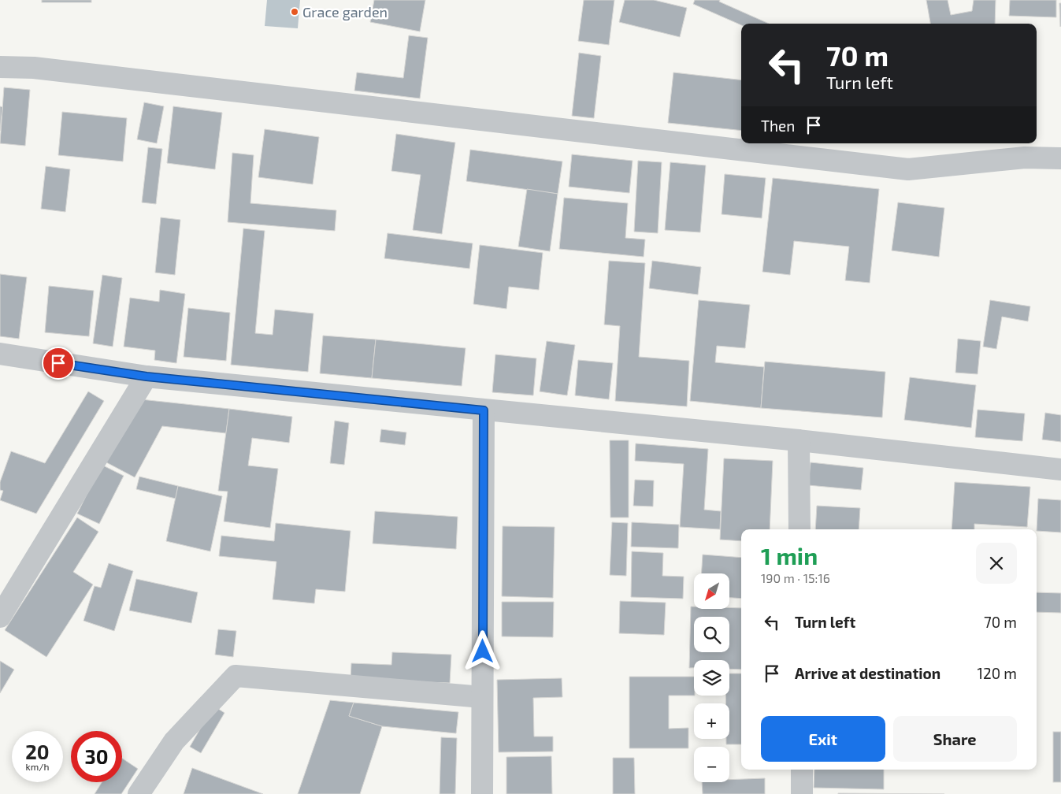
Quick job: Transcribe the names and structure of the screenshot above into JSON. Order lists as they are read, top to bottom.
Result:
{
  "places": ["Grace garden"],
  "north": "bottom left",
  "page": {
    "turn": ["70 m", "Turn left"],
    "then": "Then",
    "heading": ["1 min", "190 m · 15:16"],
    "map_buttons": ["+", "−"],
    "list": [
      {
        "name": "Turn left",
        "value": "70 m"
      },
      {
        "name": "Arrive at destination",
        "value": "120 m"
      }
    ],
    "buttons": ["Exit", "Share"],
    "speed": "20 km/h",
    "limit": "30"
  }
}
